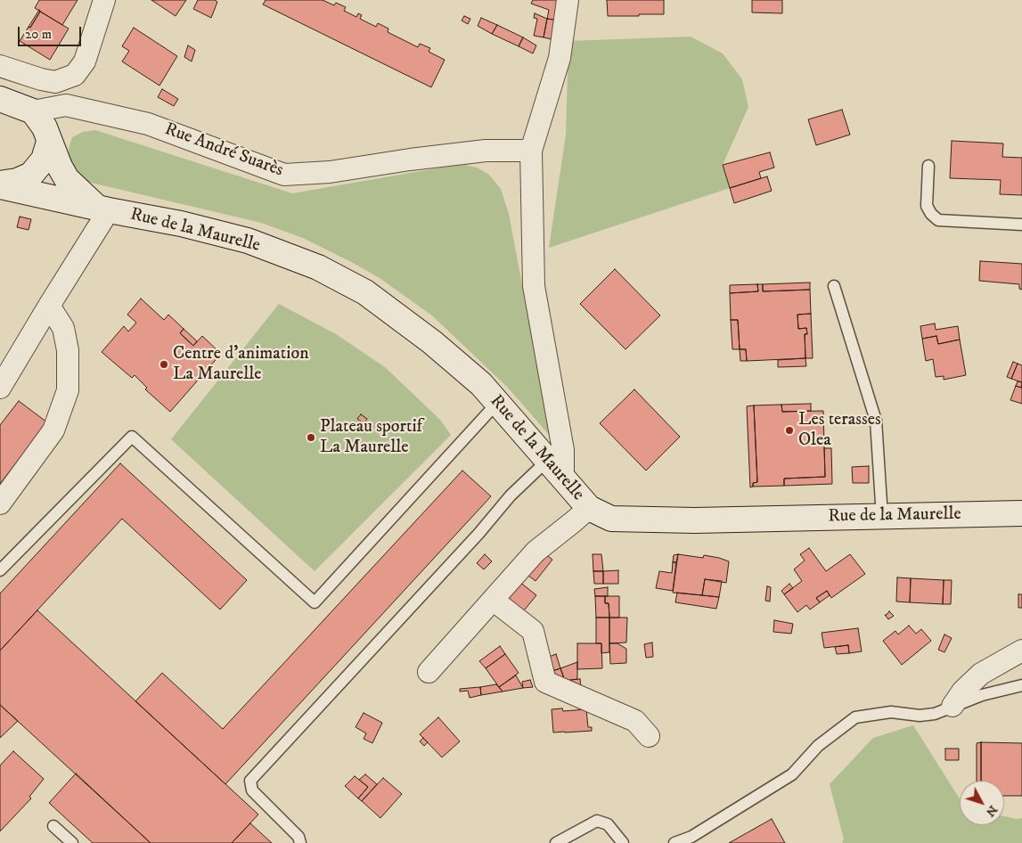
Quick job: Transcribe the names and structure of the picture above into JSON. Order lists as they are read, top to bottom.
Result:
{
  "streets": {
    "street": ["Rue André Suarès", "Rue de la Maurelle"]
  },
  "places": ["Centre d'animation La Maurelle", "Les terasses Olea", "Plateau sportif La Maurelle"],
  "scale_bar": "20 m",
  "north": "bottom right"
}
